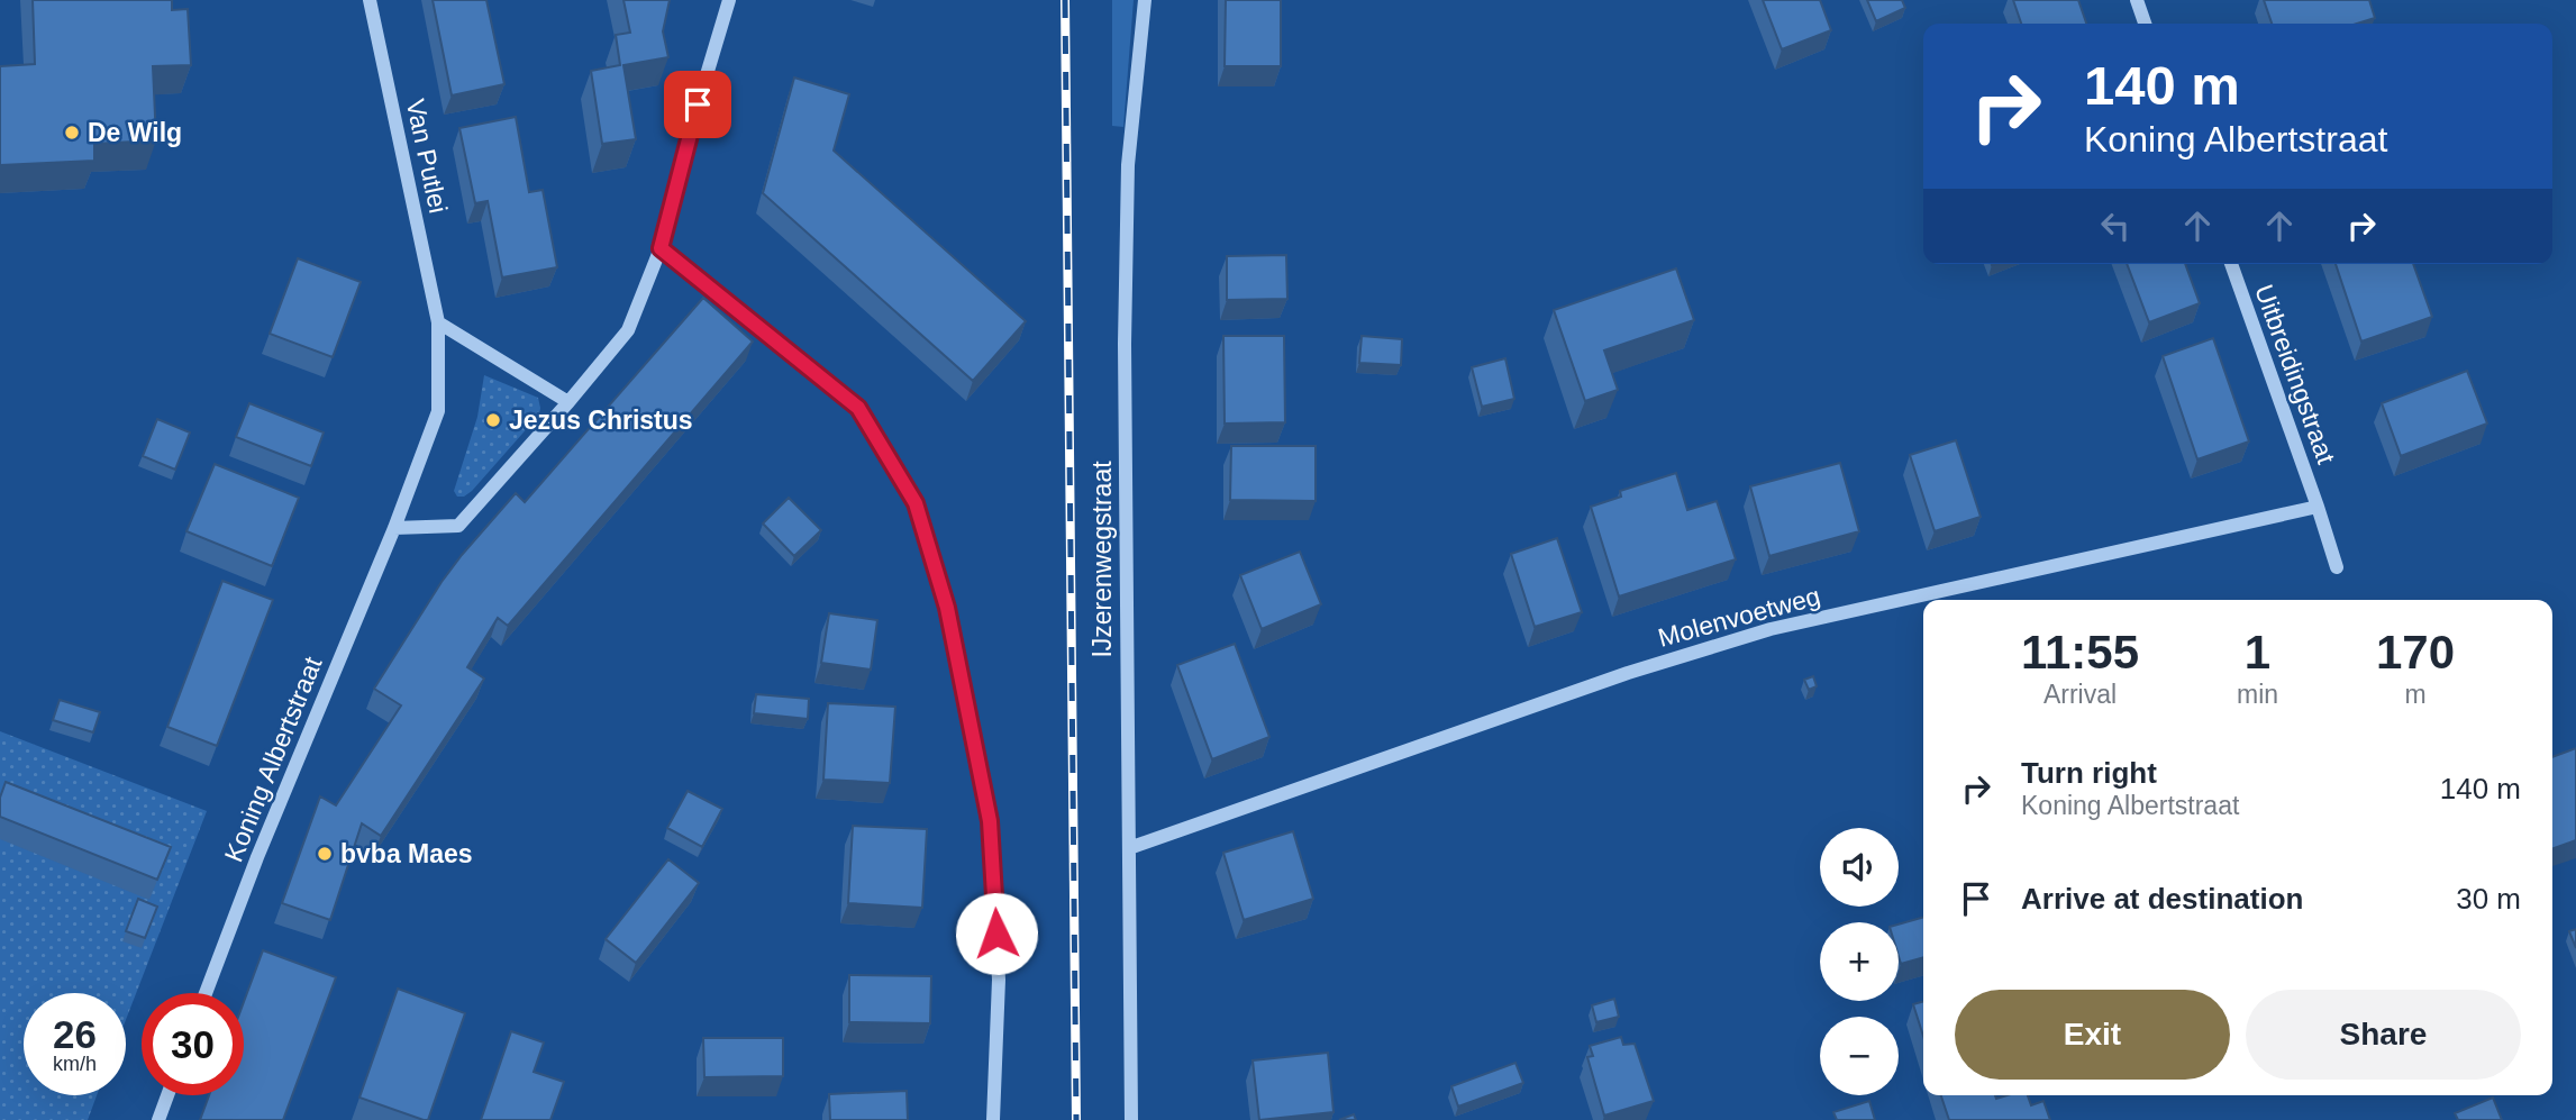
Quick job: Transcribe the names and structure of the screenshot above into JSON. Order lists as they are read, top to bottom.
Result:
{
  "streets": {
    "street": [
      "Van Putlei",
      "Uitbreidingstraat",
      "IJzerenwegstraat",
      "Molenvoetweg",
      "Koning Albertstraat"
    ]
  },
  "crossings": [
    ["Van Putlei", "Koning Albertstraat"],
    ["Uitbreidingstraat", "Molenvoetweg"],
    ["IJzerenwegstraat", "Molenvoetweg"]
  ],
  "places": ["De Wilg", "Jezus Christus", "bvba Maes"],
  "page": {
    "turn": ["140 m", "Koning Albertstraat"],
    "eta": [
      "11:55",
      "Arrival",
      "1",
      "min",
      "170",
      "m"
    ],
    "list": [
      {
        "name": "Turn right",
        "note": "Koning Albertstraat",
        "value": "140 m"
      },
      {
        "name": "Arrive at destination",
        "value": "30 m"
      }
    ],
    "map_buttons": ["+", "−"],
    "buttons": ["Exit", "Share"],
    "speed": "26 km/h",
    "limit": "30"
  }
}
